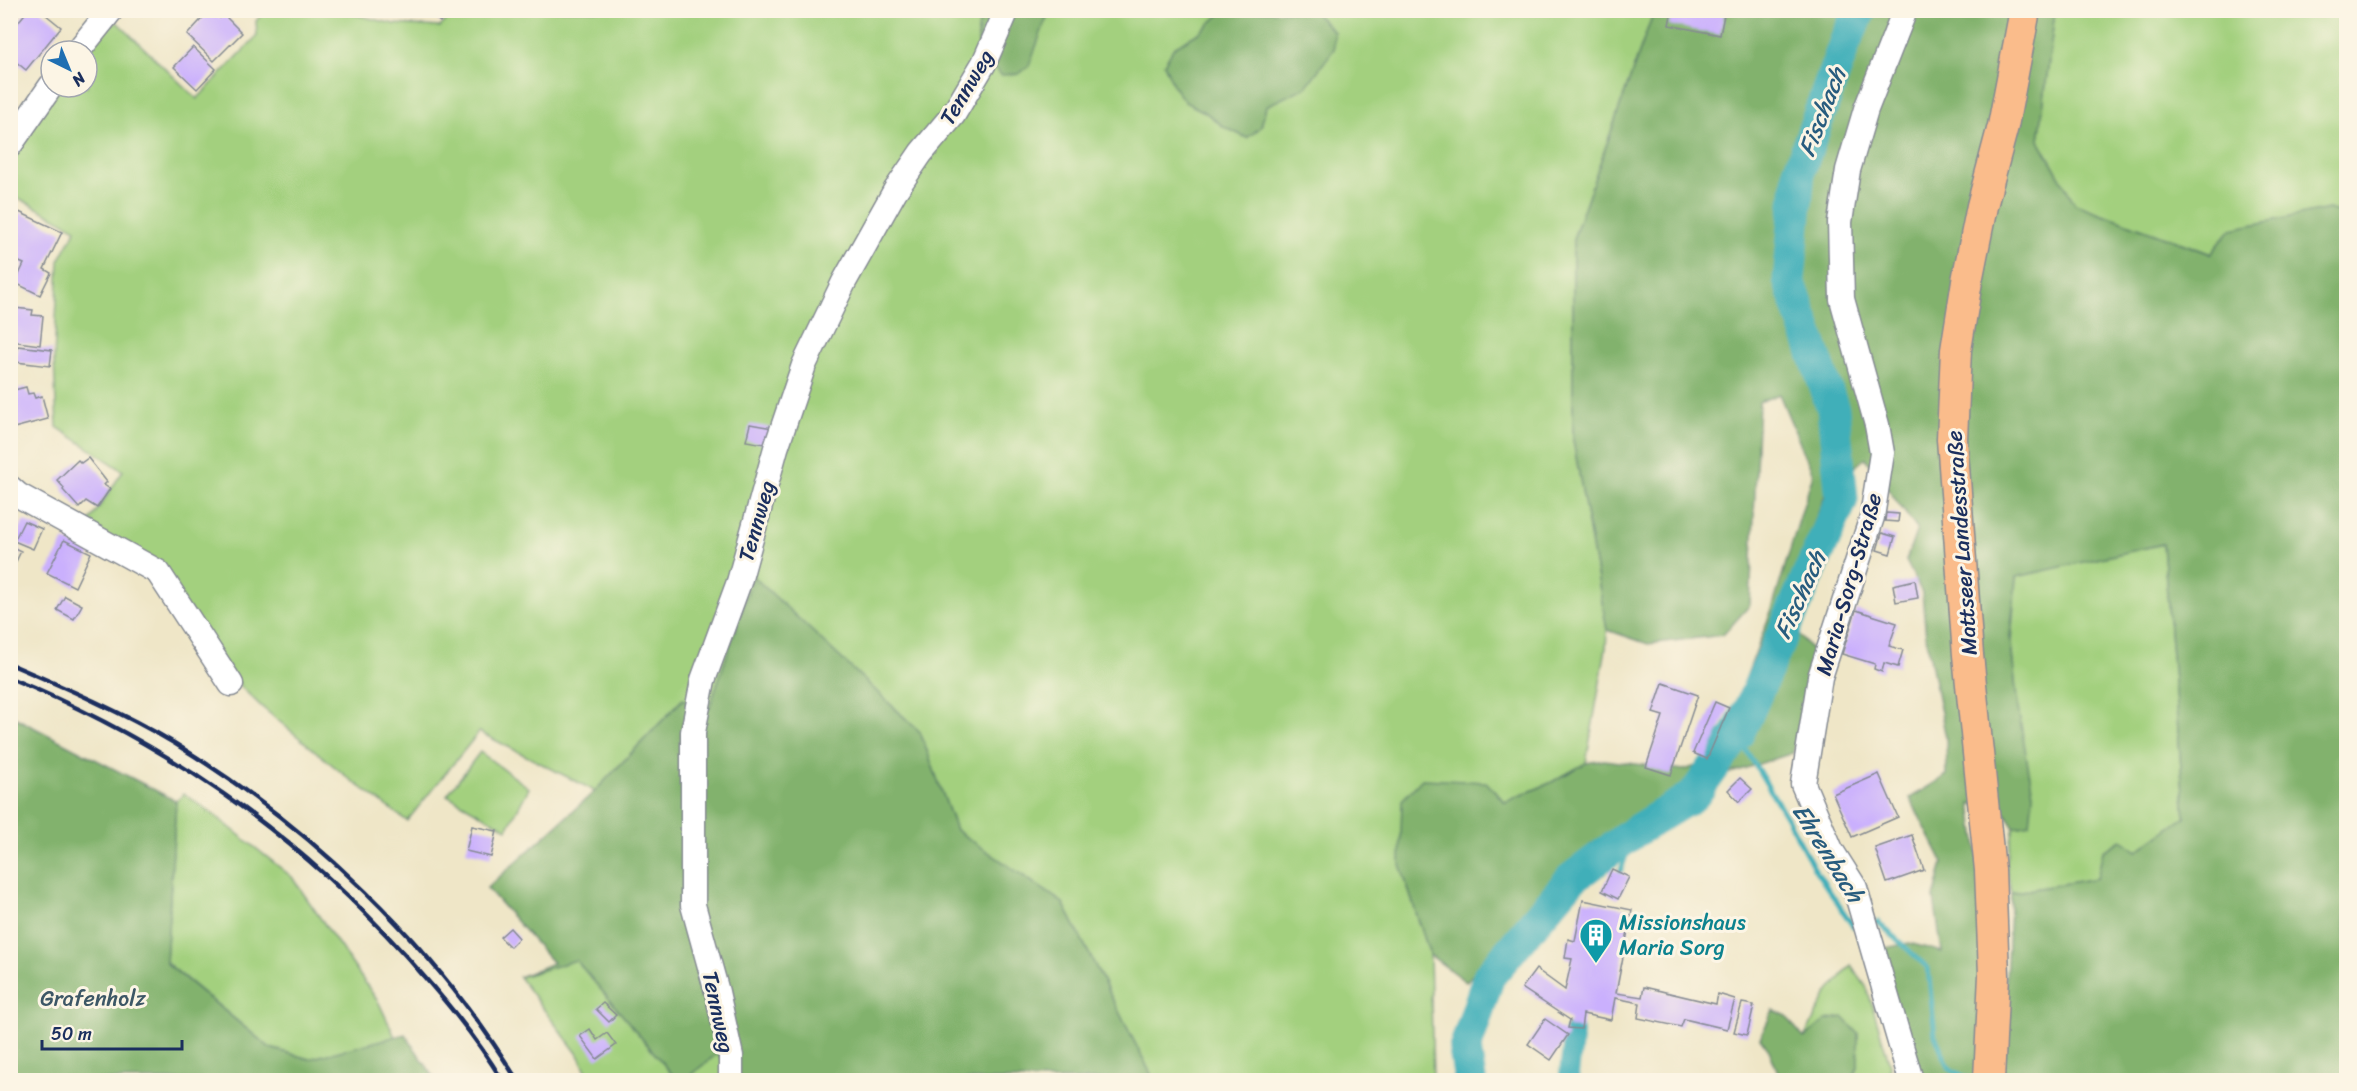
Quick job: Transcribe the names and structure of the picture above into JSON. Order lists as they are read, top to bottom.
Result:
{
  "streets": {
    "main road": ["Mattseer Landesstraße"],
    "street": ["Tennweg", "Maria-Sorg-Straße"]
  },
  "water": ["Fischach", "Ehrenbach"],
  "parks": ["Grafenholz"],
  "places": {
    "building": ["Missionshaus Maria Sorg"]
  },
  "scale_bar": "50 m",
  "north": "bottom right"
}
